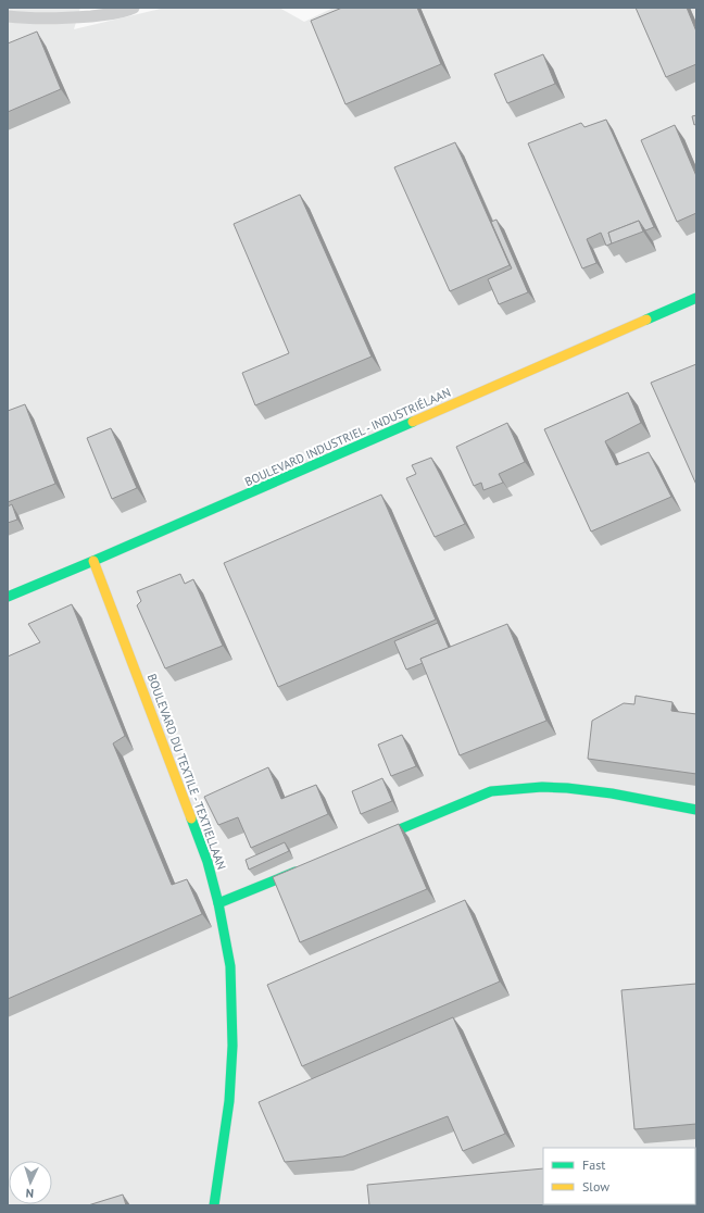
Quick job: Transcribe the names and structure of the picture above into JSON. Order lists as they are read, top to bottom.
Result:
{
  "streets": {
    "street": ["BOULEVARD INDUSTRIEL - INDUSTRIÉLAAN", "BOULEVARD DU TEXTILE - TEXTIELLAAN"]
  },
  "crossings": [
    ["BOULEVARD INDUSTRIEL - INDUSTRIÉLAAN", "BOULEVARD DU TEXTILE - TEXTIELLAAN"]
  ],
  "legend": ["Fast", "Slow"],
  "north": "bottom"
}
